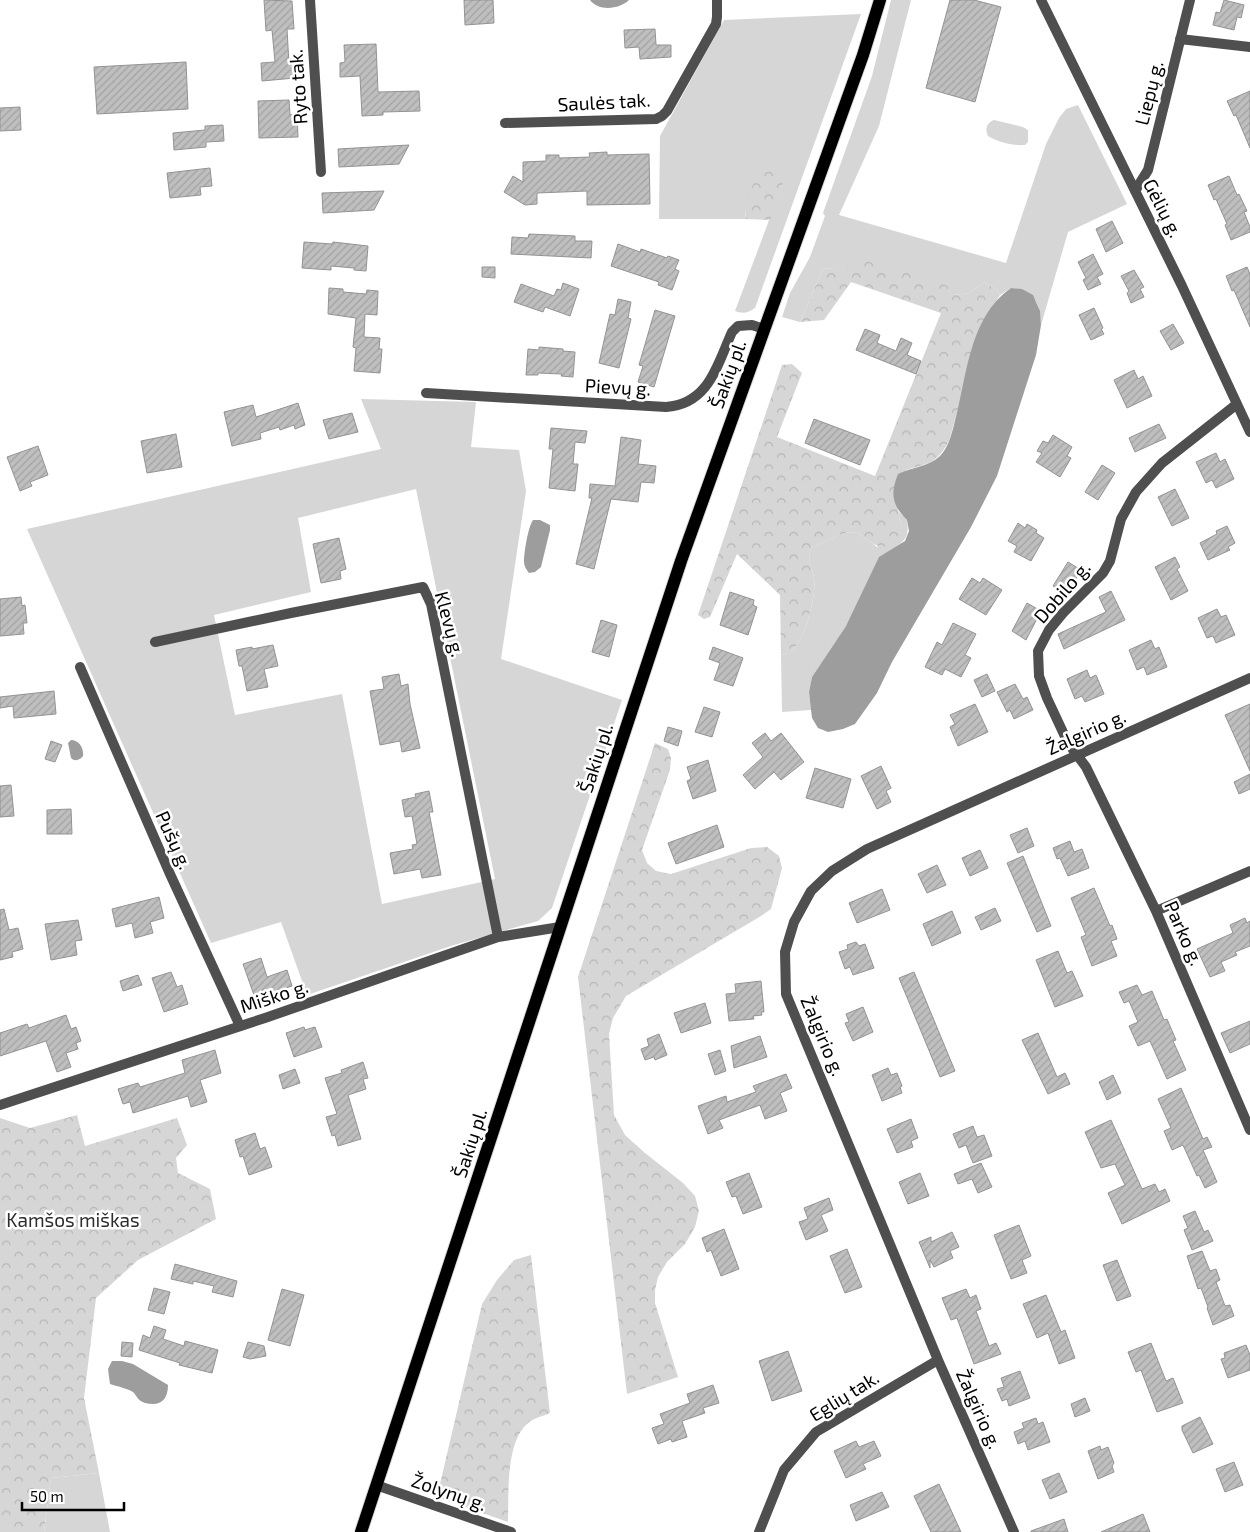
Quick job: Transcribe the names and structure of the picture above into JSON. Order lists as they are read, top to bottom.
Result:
{
  "streets": {
    "main road": ["Šakių pl."],
    "street": [
      "Ryto tak.",
      "Liepų g.",
      "Saulės tak.",
      "Gėlių g.",
      "Pievų g.",
      "Dobilo g.",
      "Klevų g.",
      "Žalgirio g.",
      "Pušų g.",
      "Parko g.",
      "Miško g.",
      "Eglių tak.",
      "Žolynų g."
    ]
  },
  "crossings": [
    ["Liepų g.", "Gėlių g."],
    ["Gėlių g.", "Dobilo g."],
    ["Šakių pl.", "Pievų g."],
    ["Šakių pl.", "Miško g."],
    ["Šakių pl.", "Žolynų g."],
    ["Dobilo g.", "Žalgirio g."],
    ["Dobilo g.", "Parko g."],
    ["Klevų g.", "Miško g."],
    ["Žalgirio g.", "Parko g."],
    ["Žalgirio g.", "Eglių tak."],
    ["Pušų g.", "Miško g."]
  ],
  "parks": ["Kamšos miškas"],
  "scale_bar": "50 m"
}
